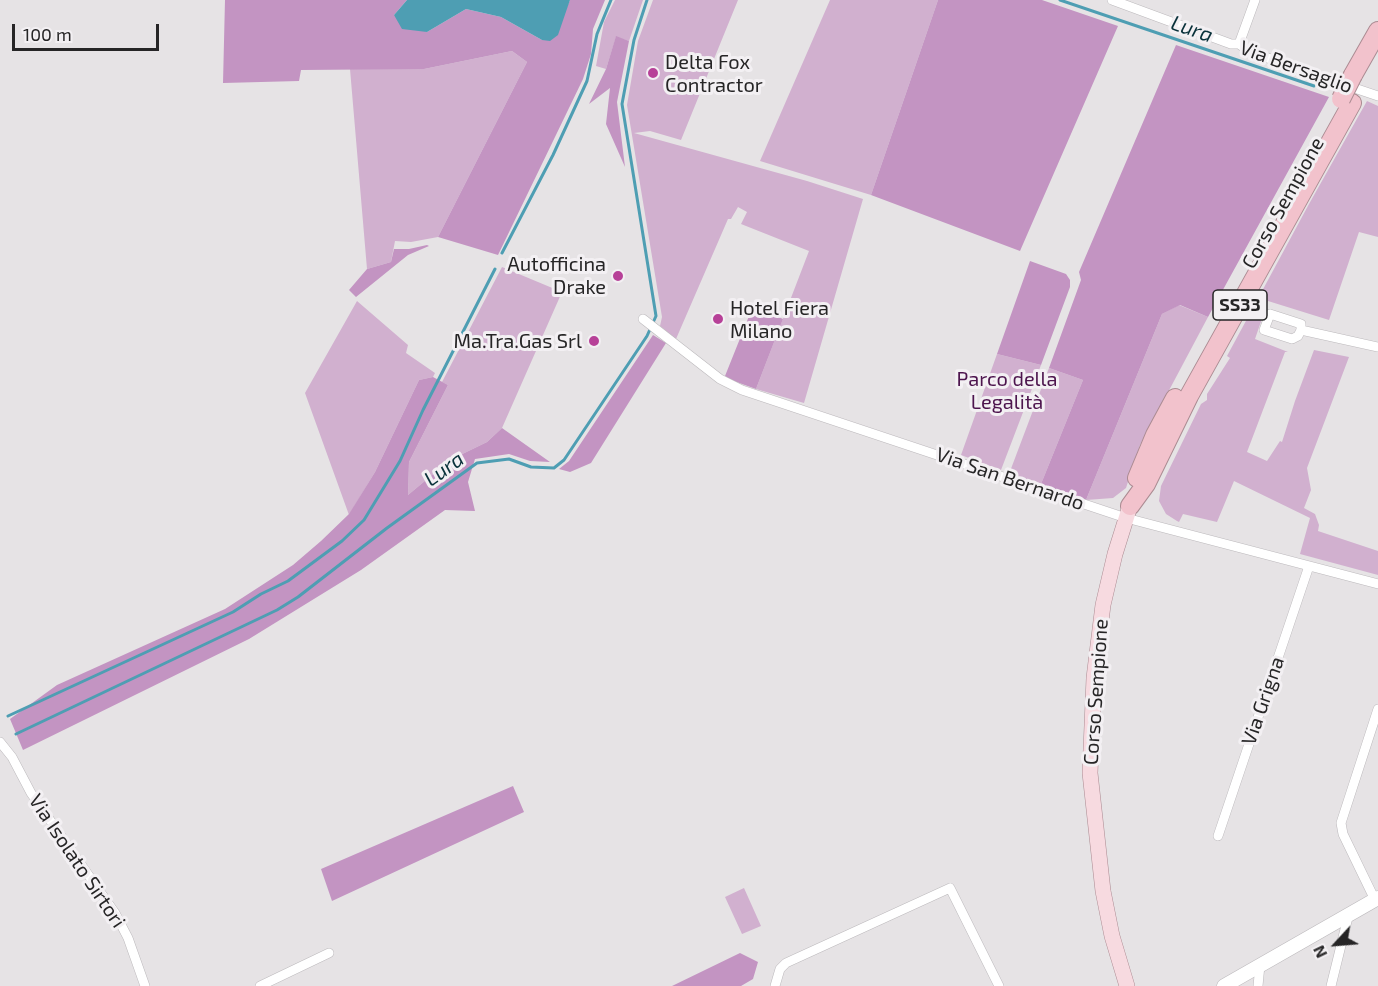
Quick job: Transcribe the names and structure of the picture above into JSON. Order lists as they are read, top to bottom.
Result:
{
  "streets": {
    "highway": ["Corso Sempione", "SS33"],
    "street": [
      "Via Bersaglio",
      "Via San Bernardo",
      "Via Grigna",
      "Via Isolato Sirtori"
    ]
  },
  "crossings": [
    ["Corso Sempione", "Via San Bernardo"],
    ["Via San Bernardo", "Via Grigna"]
  ],
  "water": ["Lura"],
  "parks": ["Parco della Legalità"],
  "places": [
    "Delta Fox Contractor",
    "Autofficina Drake",
    "Hotel Fiera Milano",
    "Ma.Tra.Gas Srl"
  ],
  "scale_bar": "100 m",
  "north": "bottom left"
}
